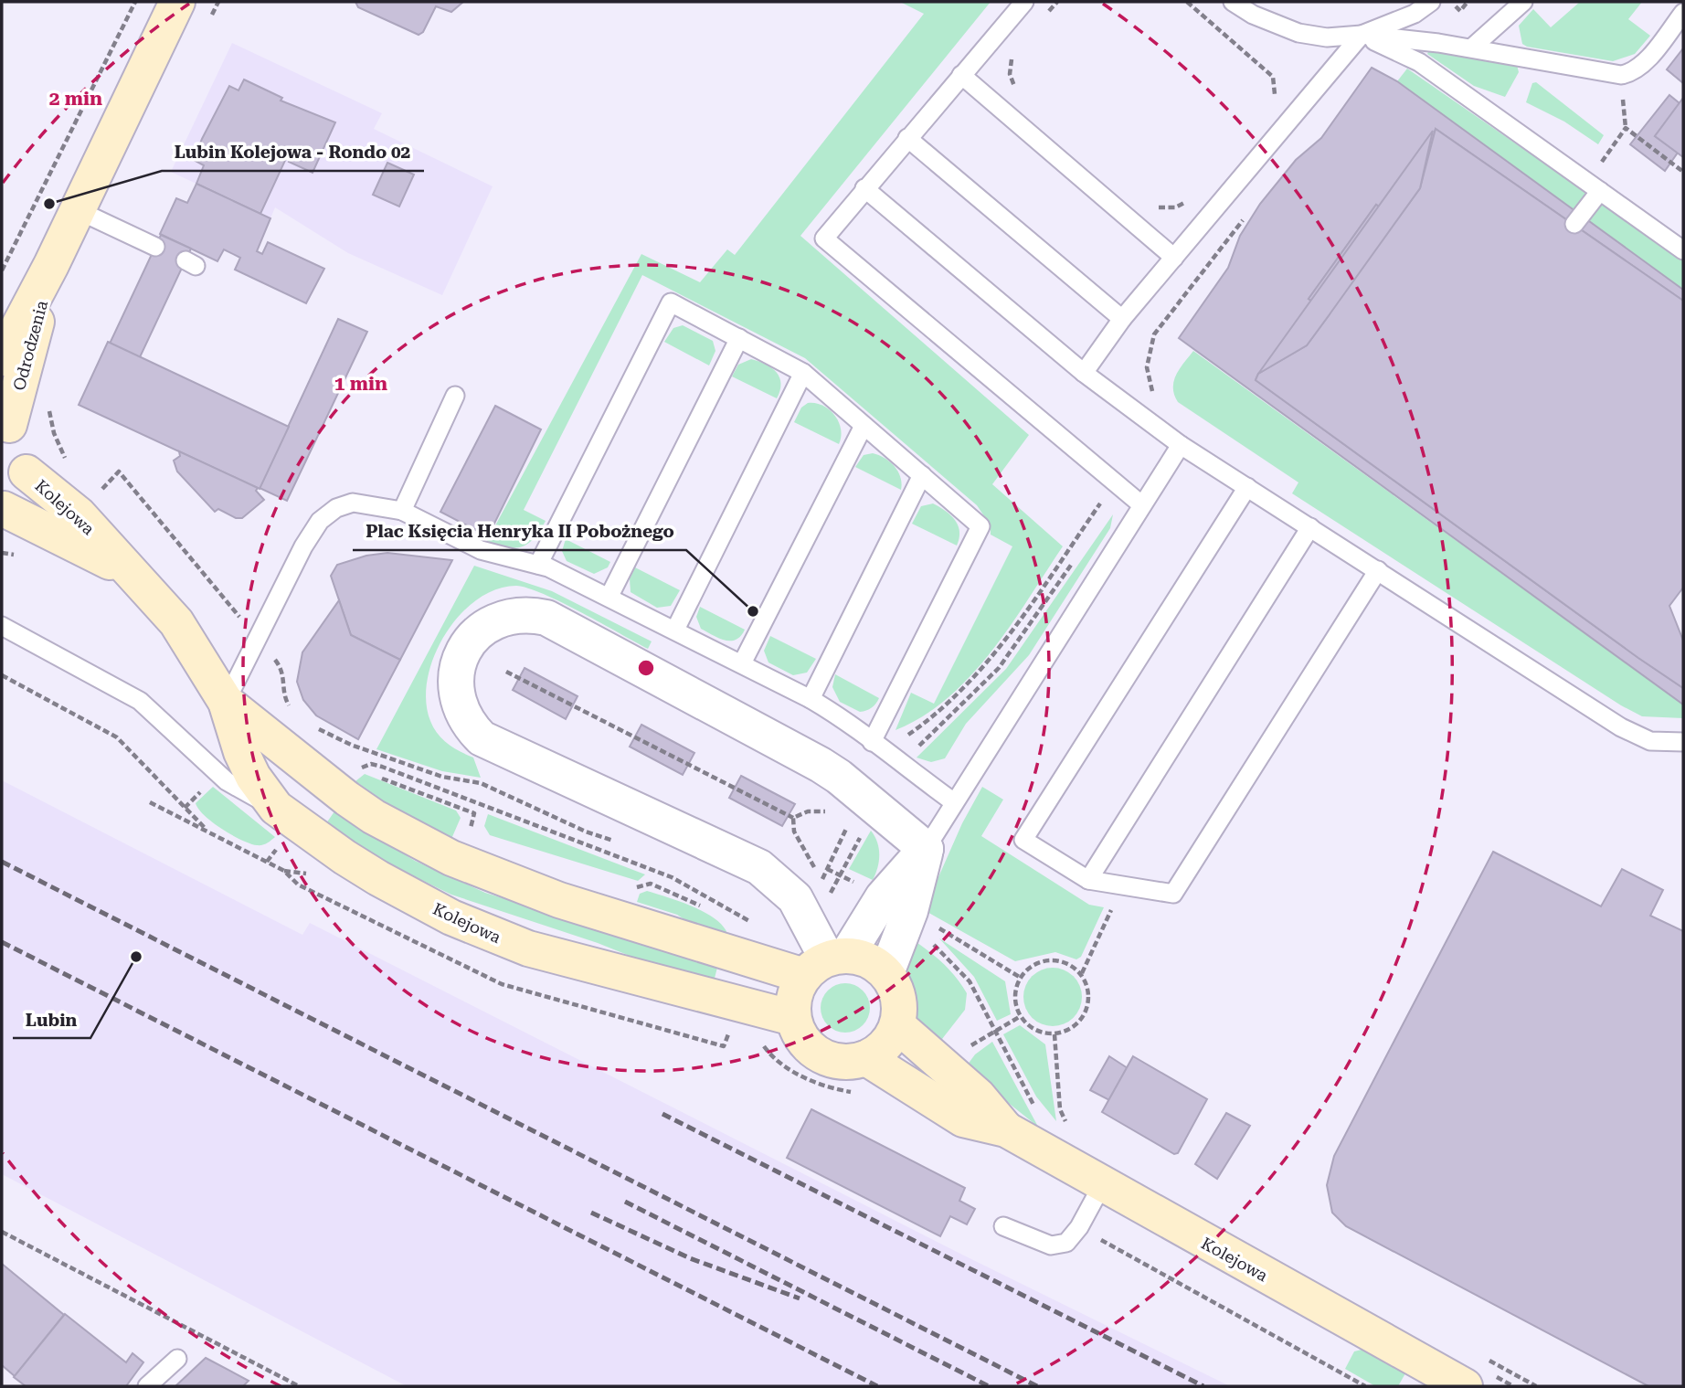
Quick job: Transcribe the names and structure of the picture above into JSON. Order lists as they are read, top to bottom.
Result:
{
  "streets": {
    "street": ["Odrodzenia", "Kolejowa"]
  },
  "places": ["Lubin Kolejowa - Rondo 02", "Plac Księcia Henryka II Pobożnego", "Lubin"],
  "rings": ["2 min", "1 min"]
}
